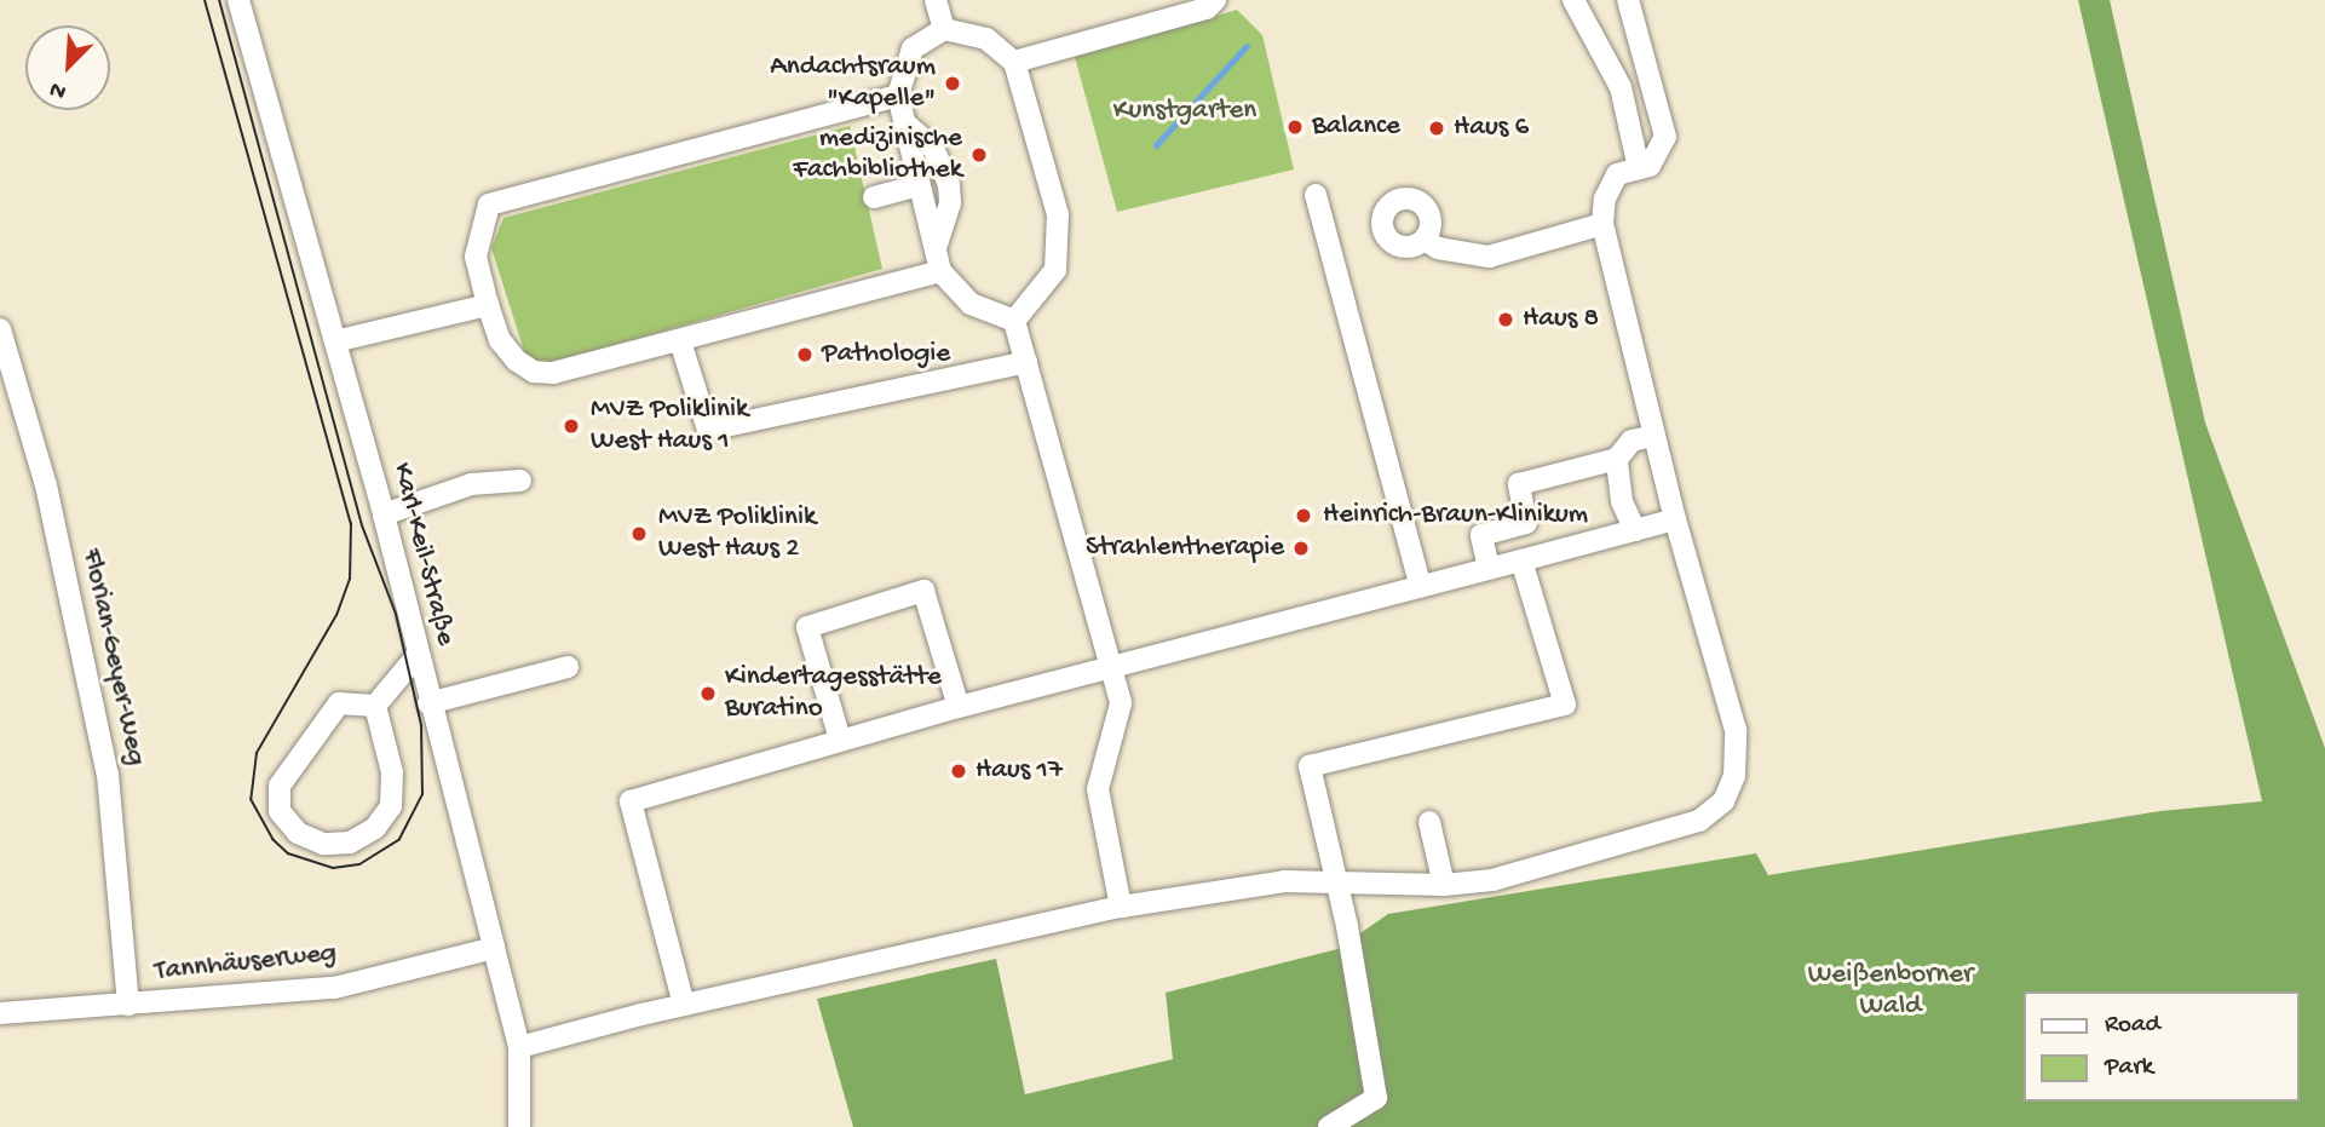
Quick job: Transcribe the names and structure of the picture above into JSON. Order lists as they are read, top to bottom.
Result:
{
  "streets": {
    "street": ["Karl-Keil-Straße", "Florian-Geyer-Weg", "Tannhäuserweg"]
  },
  "crossings": [
    ["Karl-Keil-Straße", "Tannhäuserweg"],
    ["Florian-Geyer-Weg", "Tannhäuserweg"]
  ],
  "parks": ["Kunstgarten", "Weißenborner Wald"],
  "places": [
    "Andachtsraum \"Kapelle\"",
    "Balance",
    "Haus 6",
    "medizinische Fachbibliothek",
    "Haus 8",
    "Pathologie",
    "MVZ Poliklinik West Haus 1",
    "Heinrich-Braun-Klinikum",
    "MVZ Poliklinik West Haus 2",
    "Strahlentherapie",
    "Kindertagesstätte Buratino",
    "Haus 17"
  ],
  "legend": ["Road", "Park"],
  "north": "bottom left"
}
